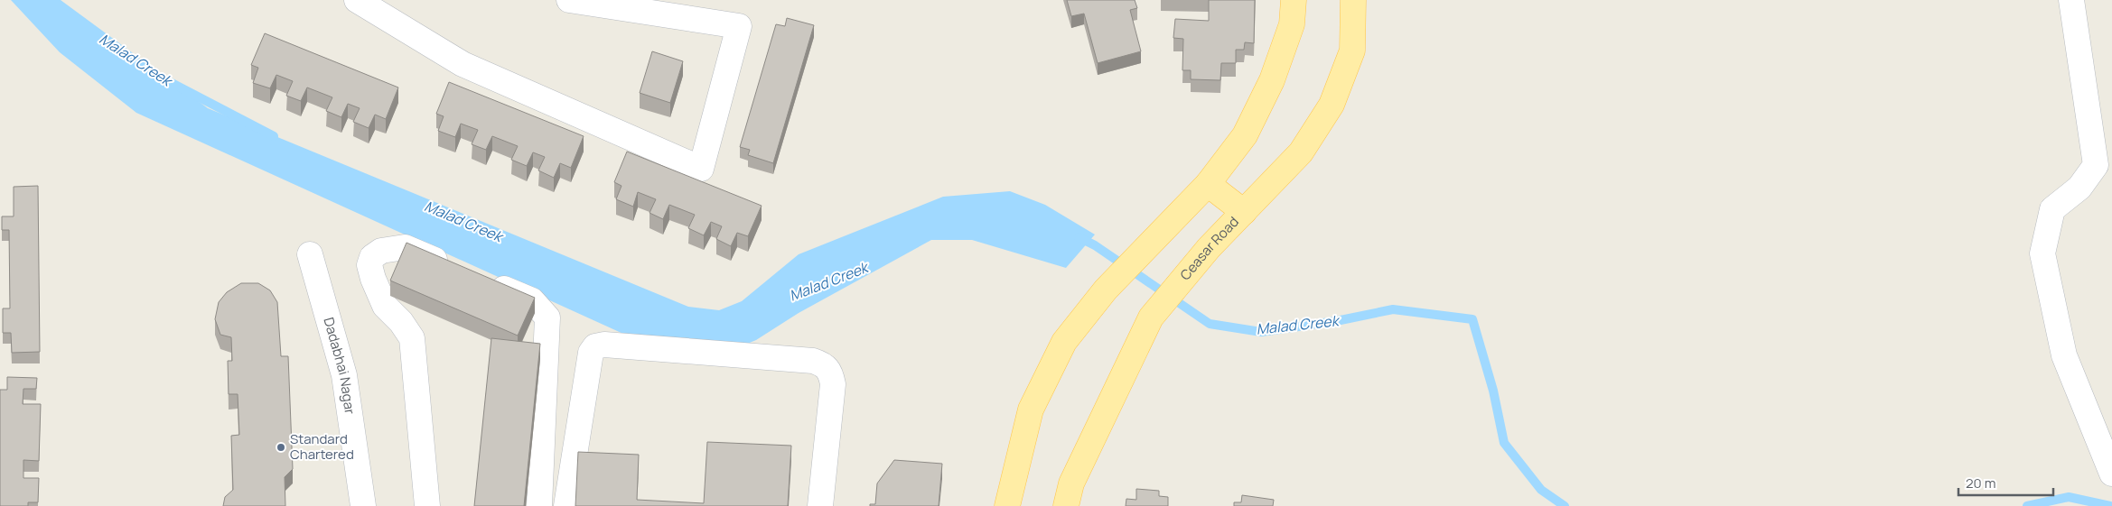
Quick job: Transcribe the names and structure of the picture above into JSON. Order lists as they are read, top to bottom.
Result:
{
  "streets": {
    "main road": ["Ceasar Road"],
    "street": ["Dadabhai Nagar"]
  },
  "water": ["Malad Creek"],
  "places": ["Standard Chartered"],
  "scale_bar": "20 m"
}
